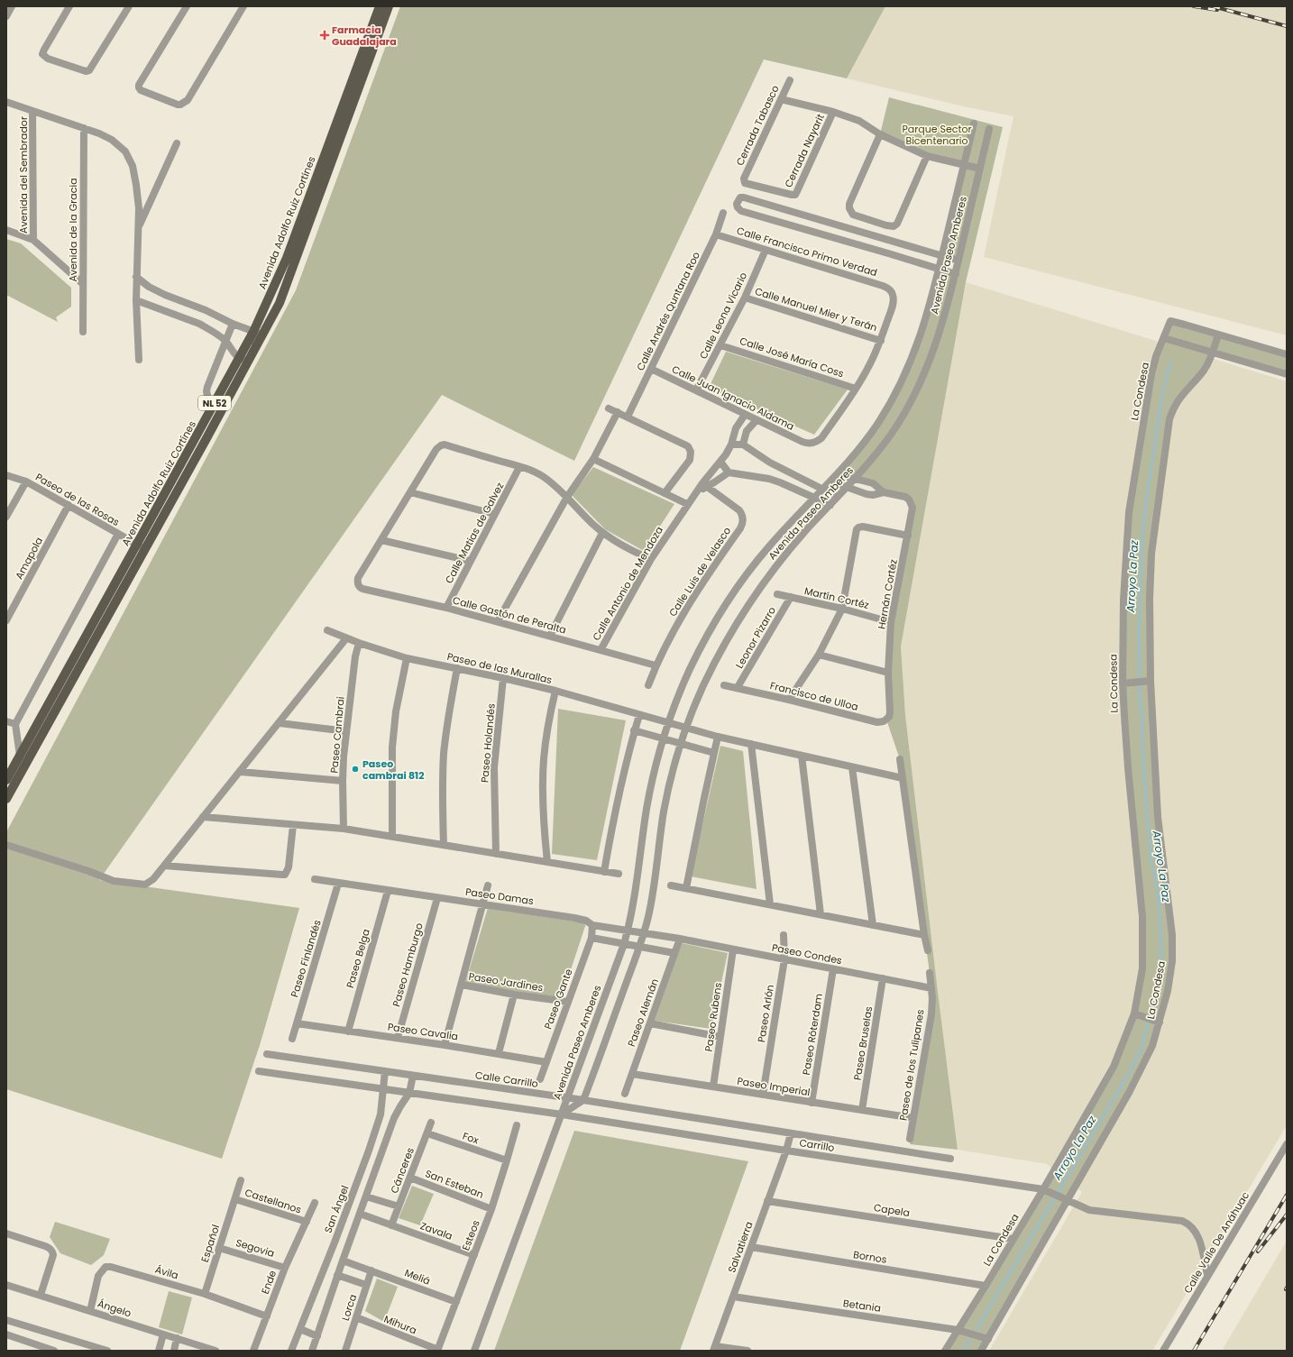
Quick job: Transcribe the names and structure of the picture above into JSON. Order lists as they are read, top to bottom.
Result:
{
  "streets": {
    "main road": ["Avenida Adolfo Ruiz Cortínes", "NL 52"],
    "street": [
      "Cerrada Tabasco",
      "Cerrada Nayarit",
      "Avenida del Sembrador",
      "Avenida de la Gracia",
      "Calle Francisco Primo Verdad",
      "Avenida Paseo Amberes",
      "Calle Manuel Mier y Terán",
      "Calle Andrés Quntana Roo",
      "Calle Leona Vicario",
      "Calle José María Coss",
      "La Condesa",
      "Calle Juan Ignacio Aldama",
      "Paseo de las Rosas",
      "Calle Matias de Galvez",
      "Amapola",
      "Calle Luis de Velasco",
      "Calle Antonio de Mendoza",
      "Hernán Cortéz",
      "Martín Cortéz",
      "Calle Gastón de Peralta",
      "Leonor Pizarro",
      "Paseo de las Murallas",
      "Francisco de Ulloa",
      "Paseo Cambrai",
      "Paseo Holandés",
      "Paseo Damas",
      "Paseo Condes",
      "Paseo Finlandés",
      "Paseo Belga",
      "Paseo Hamburgo",
      "Paseo Jardines",
      "Paseo Gante",
      "Paseo Alemán",
      "Paseo Arlón",
      "Paseo Rubens",
      "Paseo Cavalia",
      "Paseo Róterdam",
      "Paseo Bruselas",
      "Paseo de los Tulipanes",
      "Calle Carrillo",
      "Paseo Imperial",
      "Fox",
      "Carrillo",
      "Cánceres",
      "San Esteban",
      "Castellanos",
      "San Ángel",
      "Capela",
      "Zavala",
      "Esteos",
      "Calle Valle De Anáhuac",
      "Español",
      "Salvatierra",
      "Segovia",
      "Bornos",
      "Ávila",
      "Meliá",
      "Ende",
      "Betania",
      "Lorca",
      "Ángelo",
      "Mihura"
    ]
  },
  "crossings": [
    ["Cerrada Tabasco", "Cerrada Nayarit"],
    ["Avenida Adolfo Ruiz Cortínes", "Paseo de las Rosas"],
    ["Calle Francisco Primo Verdad", "Calle Manuel Mier y Terán"],
    ["Calle Francisco Primo Verdad", "Calle Andrés Quntana Roo"],
    ["Calle Francisco Primo Verdad", "Calle Leona Vicario"],
    ["Avenida Paseo Amberes", "Paseo de las Murallas"],
    ["Avenida Paseo Amberes", "Paseo Damas"],
    ["Avenida Paseo Amberes", "Calle Carrillo"],
    ["Avenida Paseo Amberes", "Carrillo"],
    ["Calle Manuel Mier y Terán", "Calle Leona Vicario"],
    ["Calle Andrés Quntana Roo", "Calle Juan Ignacio Aldama"],
    ["Calle Leona Vicario", "Calle José María Coss"],
    ["Calle Leona Vicario", "Calle Juan Ignacio Aldama"],
    ["Calle José María Coss", "Calle Juan Ignacio Aldama"],
    ["La Condesa", "Carrillo"],
    ["La Condesa", "Capela"],
    ["La Condesa", "Bornos"],
    ["La Condesa", "Betania"],
    ["Paseo de las Rosas", "Amapola"],
    ["Calle Matias de Galvez", "Calle Gastón de Peralta"],
    ["Calle Luis de Velasco", "Calle Antonio de Mendoza"],
    ["Calle Luis de Velasco", "Calle Gastón de Peralta"],
    ["Calle Antonio de Mendoza", "Calle Gastón de Peralta"],
    ["Hernán Cortéz", "Martín Cortéz"],
    ["Hernán Cortéz", "Francisco de Ulloa"],
    ["Martín Cortéz", "Leonor Pizarro"],
    ["Leonor Pizarro", "Francisco de Ulloa"],
    ["Paseo de las Murallas", "Paseo Cambrai"],
    ["Paseo de las Murallas", "Paseo Holandés"],
    ["Paseo Damas", "Paseo Condes"],
    ["Paseo Damas", "Paseo Finlandés"],
    ["Paseo Damas", "Paseo Belga"],
    ["Paseo Damas", "Paseo Hamburgo"],
    ["Paseo Damas", "Paseo Gante"],
    ["Paseo Damas", "Paseo Alemán"],
    ["Paseo Condes", "Paseo Alemán"],
    ["Paseo Condes", "Paseo Arlón"],
    ["Paseo Condes", "Paseo Rubens"],
    ["Paseo Condes", "Paseo Róterdam"],
    ["Paseo Condes", "Paseo Bruselas"],
    ["Paseo Condes", "Paseo de los Tulipanes"],
    ["Paseo Finlandés", "Paseo Cavalia"],
    ["Paseo Belga", "Paseo Cavalia"],
    ["Paseo Hamburgo", "Paseo Cavalia"],
    ["Paseo Jardines", "Paseo Gante"],
    ["Paseo Gante", "Paseo Cavalia"],
    ["Paseo Alemán", "Paseo Imperial"],
    ["Paseo Arlón", "Paseo Imperial"],
    ["Paseo Rubens", "Paseo Imperial"],
    ["Paseo Róterdam", "Paseo Imperial"],
    ["Paseo Bruselas", "Paseo Imperial"],
    ["Paseo de los Tulipanes", "Paseo Imperial"],
    ["Calle Carrillo", "San Ángel"],
    ["Fox", "Cánceres"],
    ["Fox", "Esteos"],
    ["Carrillo", "Calle Valle De Anáhuac"],
    ["Carrillo", "Salvatierra"],
    ["Cánceres", "San Esteban"],
    ["Cánceres", "Zavala"],
    ["San Esteban", "Esteos"],
    ["Castellanos", "Español"],
    ["Castellanos", "Ende"],
    ["Capela", "Salvatierra"],
    ["Zavala", "Esteos"],
    ["Esteos", "Meliá"],
    ["Esteos", "Mihura"],
    ["Español", "Segovia"],
    ["Español", "Ávila"],
    ["Salvatierra", "Bornos"],
    ["Salvatierra", "Betania"],
    ["Segovia", "Ende"],
    ["Ávila", "Ende"],
    ["Ávila", "Ángelo"],
    ["Meliá", "Lorca"],
    ["Lorca", "Mihura"]
  ],
  "water": ["Arroyo La Paz"],
  "parks": ["Parque Sector Bicentenario"],
  "places": {
    "health": ["Farmacia Guadalajara"],
    "other": ["Paseo cambrai 812"]
  }
}
